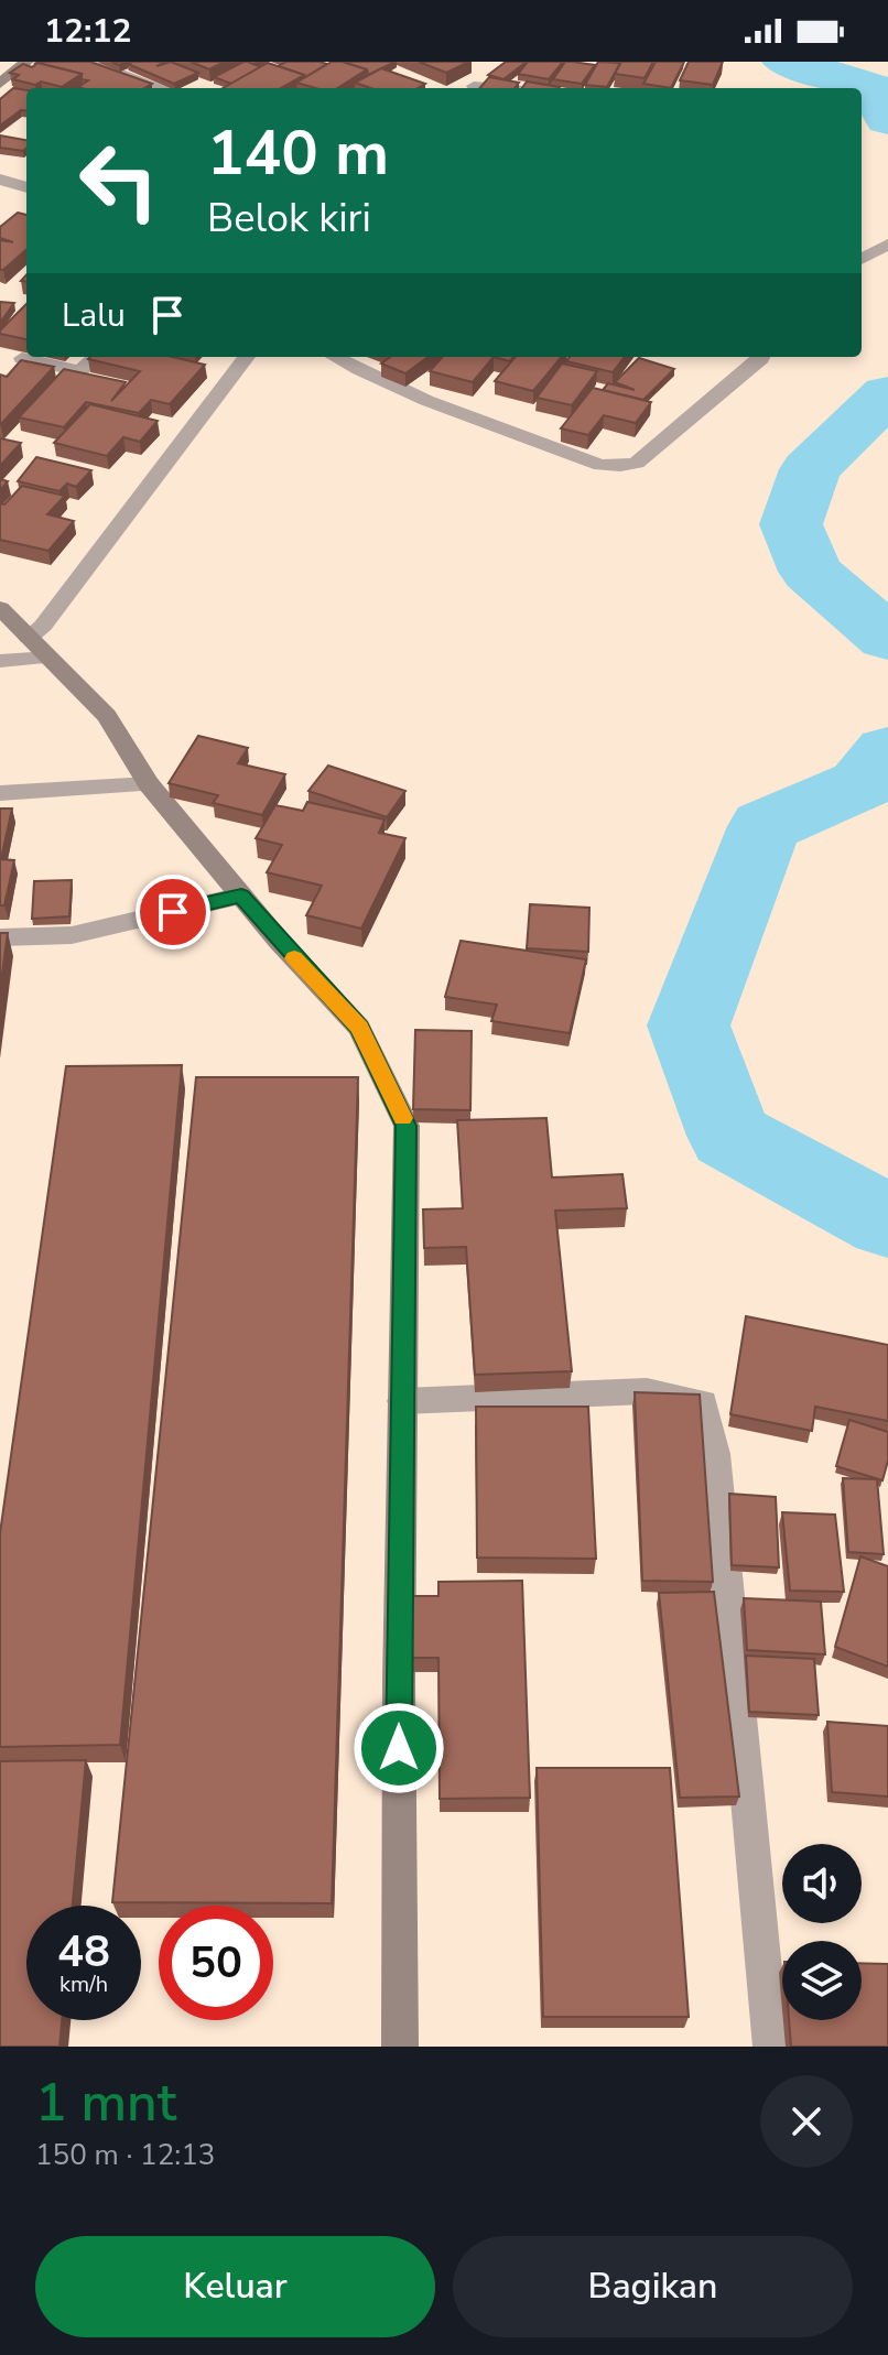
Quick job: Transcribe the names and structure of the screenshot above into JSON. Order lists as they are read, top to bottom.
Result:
{
  "page": {
    "status": "12:12",
    "turn": ["140 m", "Belok kiri"],
    "then": "Lalu",
    "speed": "48 km/h",
    "limit": "50",
    "heading": ["1 mnt", "150 m · 12:13"],
    "buttons": ["Keluar", "Bagikan"]
  }
}
